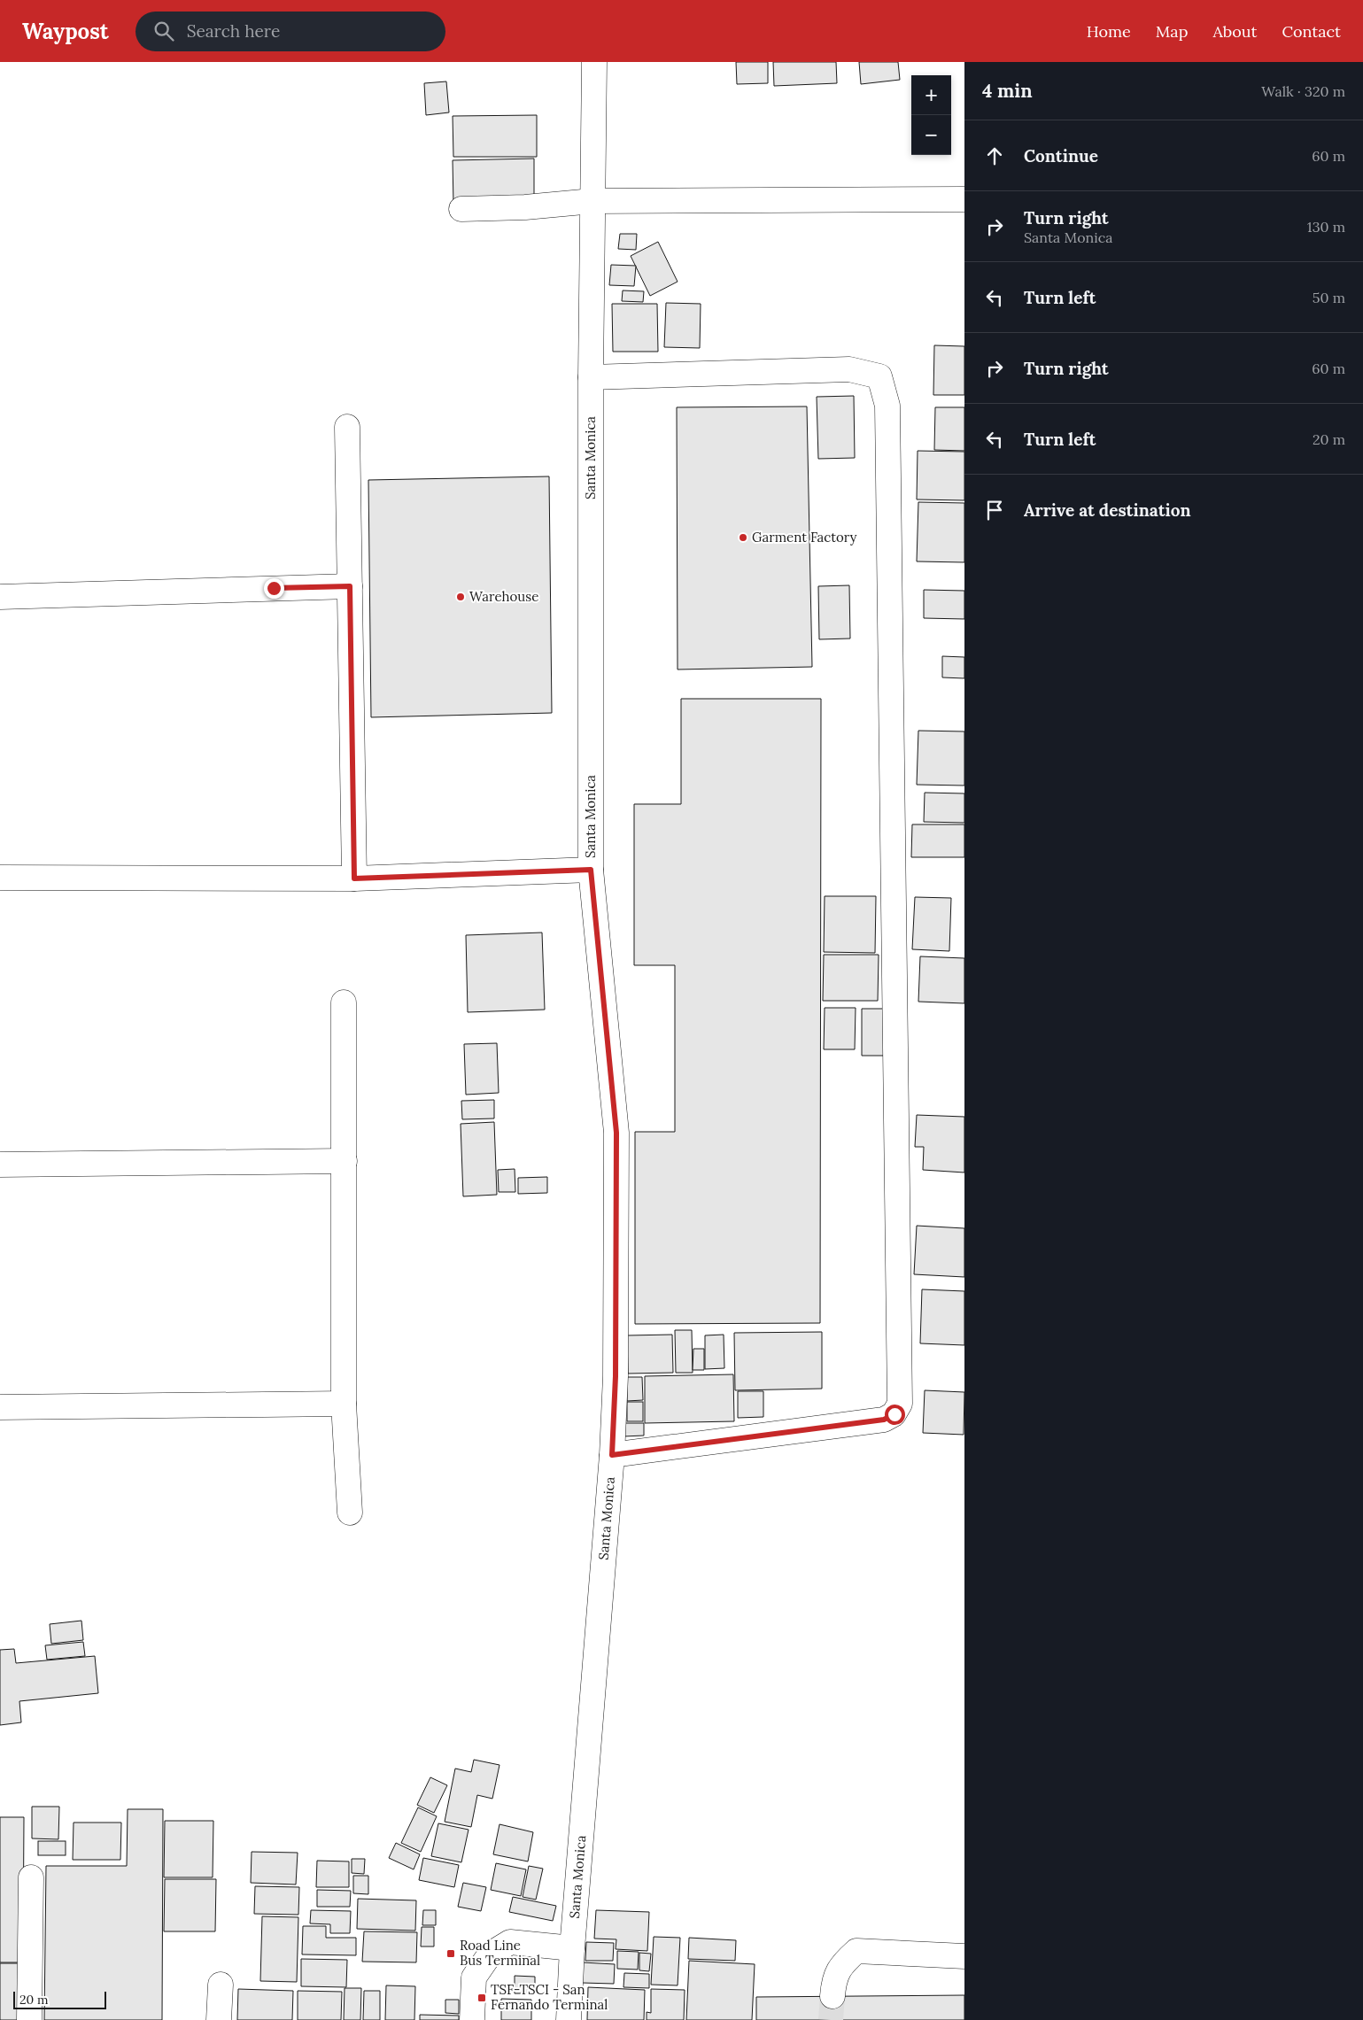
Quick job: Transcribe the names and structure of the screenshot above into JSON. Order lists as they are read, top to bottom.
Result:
{
  "streets": {
    "street": ["Santa Monica"]
  },
  "places": {
    "other": ["Garment Factory", "Warehouse"],
    "transit": ["Road Line Bus Terminal", "TSF-TSCI - San Fernando Terminal"]
  },
  "scale_bar": "20 m",
  "page": {
    "header": "Waypost",
    "search": "Search here",
    "nav": [
      "Home",
      "Map",
      "About",
      "Contact"
    ],
    "heading": ["4 min", "Walk · 320 m"],
    "map_buttons": ["+", "−"],
    "list": [
      ["Continue", "60 m"],
      ["Turn right", "Santa Monica", "130 m"],
      ["Turn left", "50 m"],
      ["Turn right", "60 m"],
      ["Turn left", "20 m"],
      "Arrive at destination"
    ],
    "scale": "20 m"
  }
}
